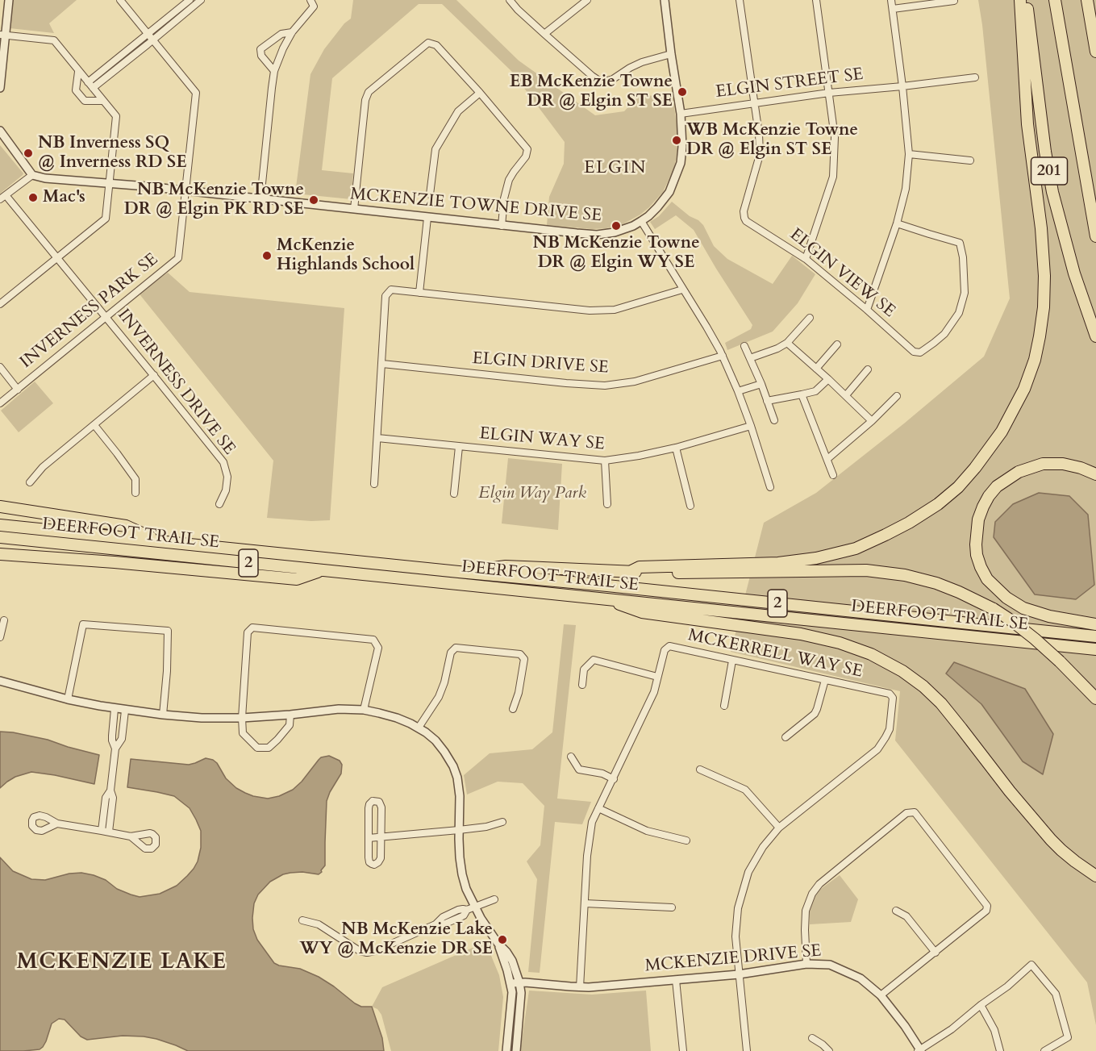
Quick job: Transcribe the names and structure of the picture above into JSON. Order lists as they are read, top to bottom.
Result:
{
  "streets": {
    "highway": ["201", "DEERFOOT TRAIL SE", "2"],
    "street": [
      "ELGIN STREET SE",
      "MCKENZIE TOWNE DRIVE SE",
      "ELGIN VIEW SE",
      "INVERNESS PARK SE",
      "ELGIN DRIVE SE",
      "INVERNESS DRIVE SE",
      "ELGIN WAY SE",
      "MCKERRELL WAY SE",
      "MCKENZIE DRIVE SE"
    ]
  },
  "crossings": [
    ["ELGIN STREET SE", "MCKENZIE TOWNE DRIVE SE"],
    ["ELGIN STREET SE", "ELGIN VIEW SE"],
    ["MCKENZIE TOWNE DRIVE SE", "INVERNESS PARK SE"],
    ["INVERNESS PARK SE", "INVERNESS DRIVE SE"],
    ["MCKERRELL WAY SE", "MCKENZIE DRIVE SE"]
  ],
  "districts": ["ELGIN", "MCKENZIE LAKE"],
  "parks": ["Elgin Way Park"],
  "places": [
    "EB McKenzie Towne DR @ Elgin ST SE",
    "WB McKenzie Towne DR @ Elgin ST SE",
    "NB Inverness SQ @ Inverness RD SE",
    "Mac's",
    "NB McKenzie Towne DR @ Elgin PK RD SE",
    "NB McKenzie Towne DR @ Elgin WY SE",
    "McKenzie Highlands School",
    "NB McKenzie Lake WY @ McKenzie DR SE"
  ]
}
